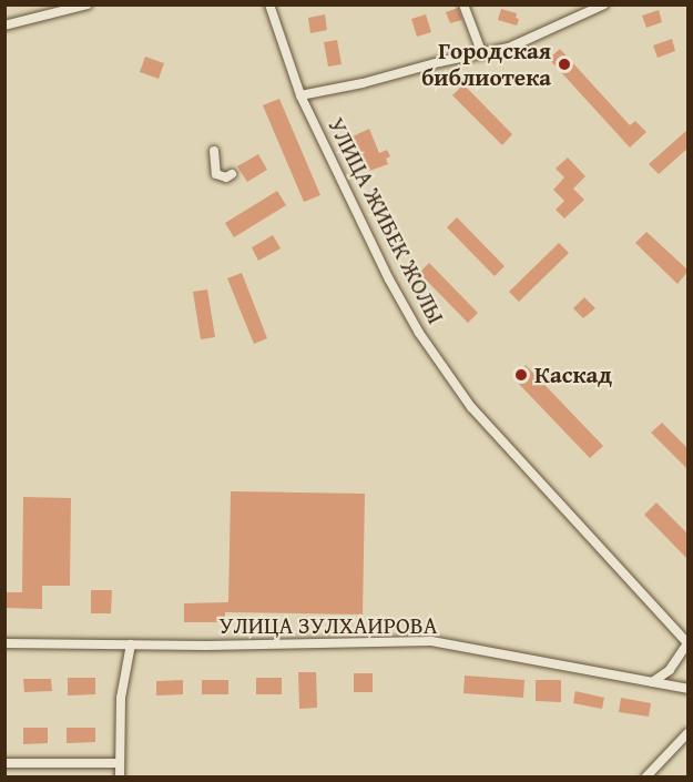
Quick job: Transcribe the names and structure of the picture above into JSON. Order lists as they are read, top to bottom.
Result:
{
  "streets": {
    "street": ["УЛИЦА ЖИБЕК ЖОЛЫ", "УЛИЦА ЗУЛХАИРОВА"]
  },
  "places": ["Городская библиотека", "Каскад"]
}
